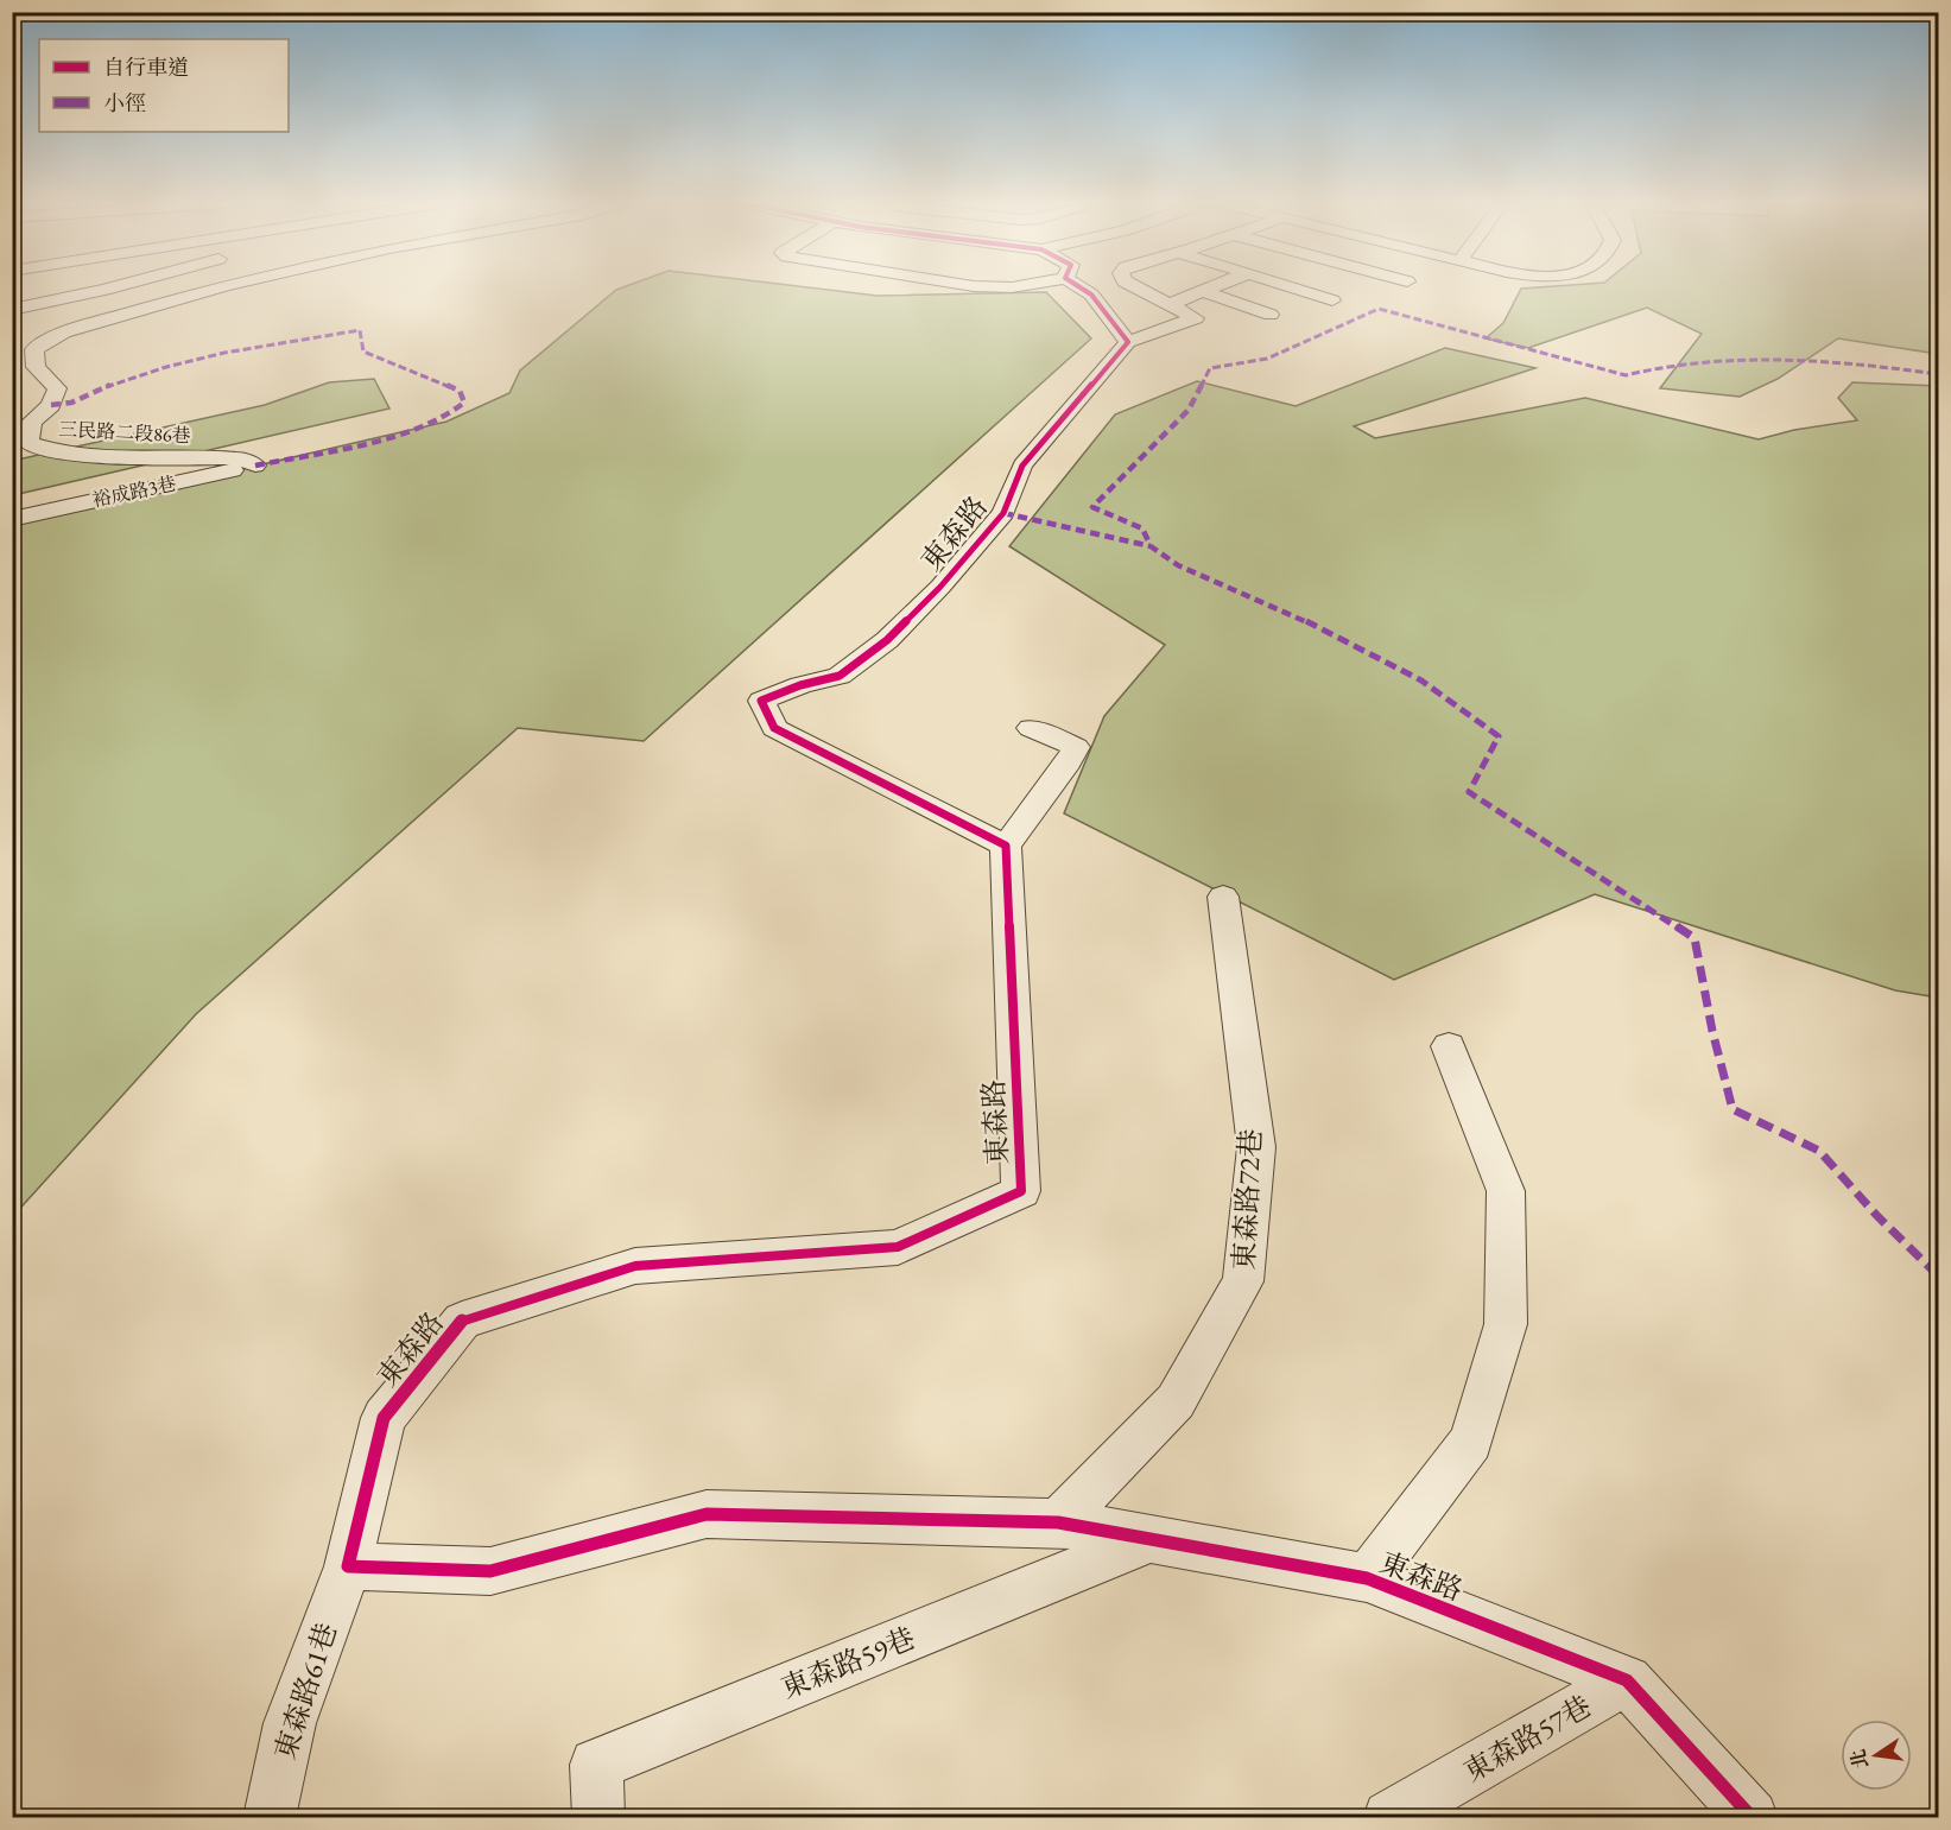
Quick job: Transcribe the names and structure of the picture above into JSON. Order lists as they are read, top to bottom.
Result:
{
  "streets": {
    "street": [
      "三民路二段86巷",
      "裕成路3巷",
      "東森路",
      "東森路72巷",
      "東森路59巷",
      "東森路61巷",
      "東森路57巷"
    ]
  },
  "crossings": [
    ["三民路二段86巷", "裕成路3巷"],
    ["東森路", "東森路72巷"],
    ["東森路", "東森路59巷"],
    ["東森路", "東森路61巷"],
    ["東森路", "東森路57巷"]
  ],
  "legend": ["自行車道", "小徑"],
  "north": "left"
}
